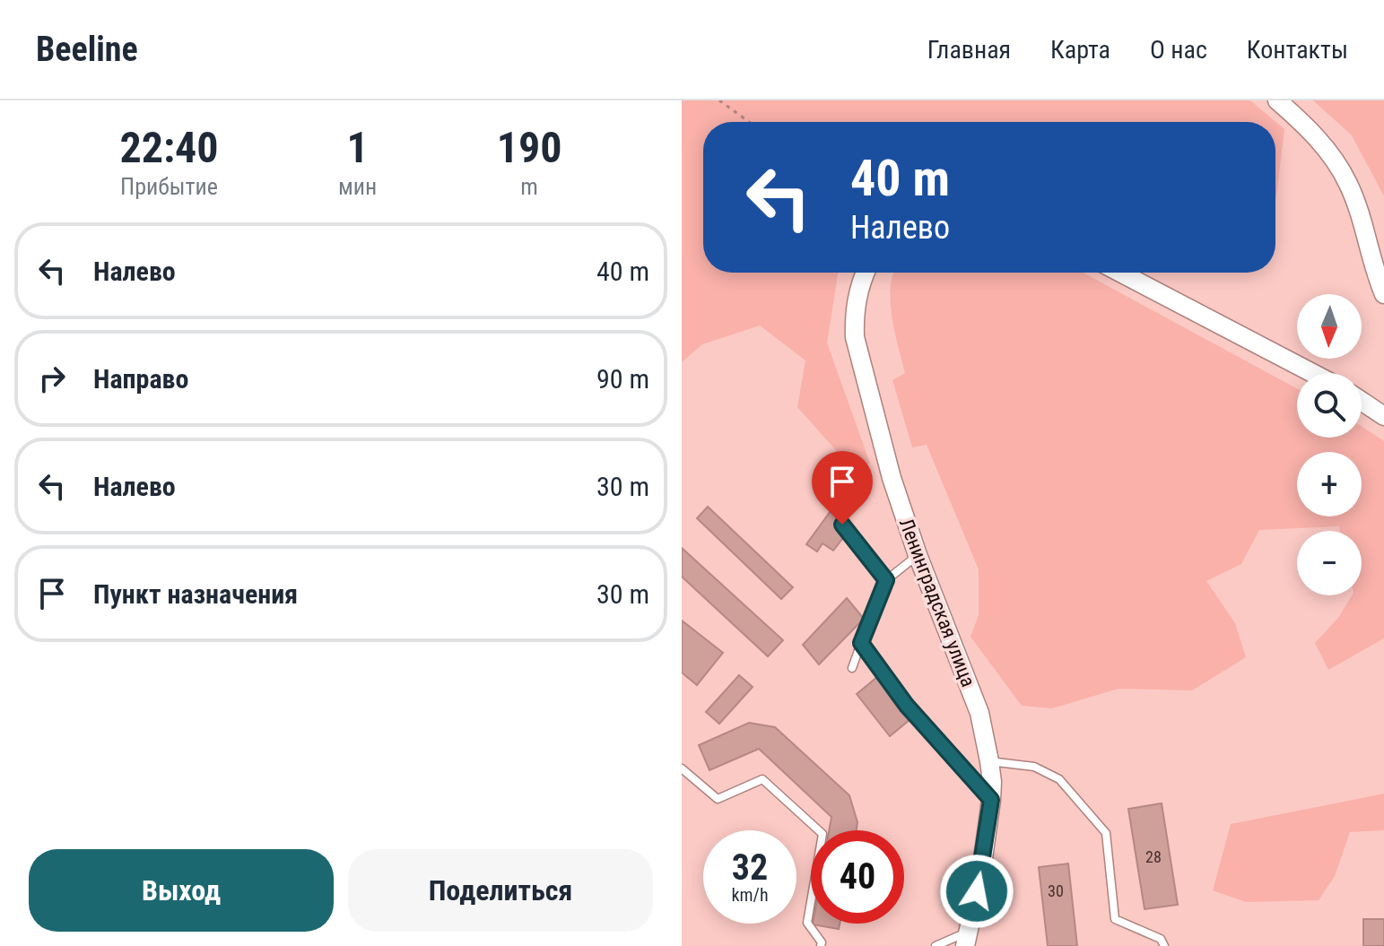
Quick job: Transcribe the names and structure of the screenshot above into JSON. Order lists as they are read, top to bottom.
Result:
{
  "streets": {
    "street": ["Ленинградская улица"]
  },
  "house_numbers": ["28", "30"],
  "north": "bottom",
  "page": {
    "header": "Beeline",
    "nav": [
      "Главная",
      "Карта",
      "О нас",
      "Контакты"
    ],
    "eta": [
      "22:40",
      "Прибытие",
      "1",
      "мин",
      "190",
      "m"
    ],
    "turn": ["40 m", "Налево"],
    "list": [
      {
        "name": "Налево",
        "value": "40 m"
      },
      {
        "name": "Направо",
        "value": "90 m"
      },
      {
        "name": "Налево",
        "value": "30 m"
      },
      {
        "name": "Пункт назначения",
        "value": "30 m"
      }
    ],
    "map_buttons": ["+", "−"],
    "speed": "32 km/h",
    "limit": "40",
    "buttons": ["Выход", "Поделиться"]
  }
}
